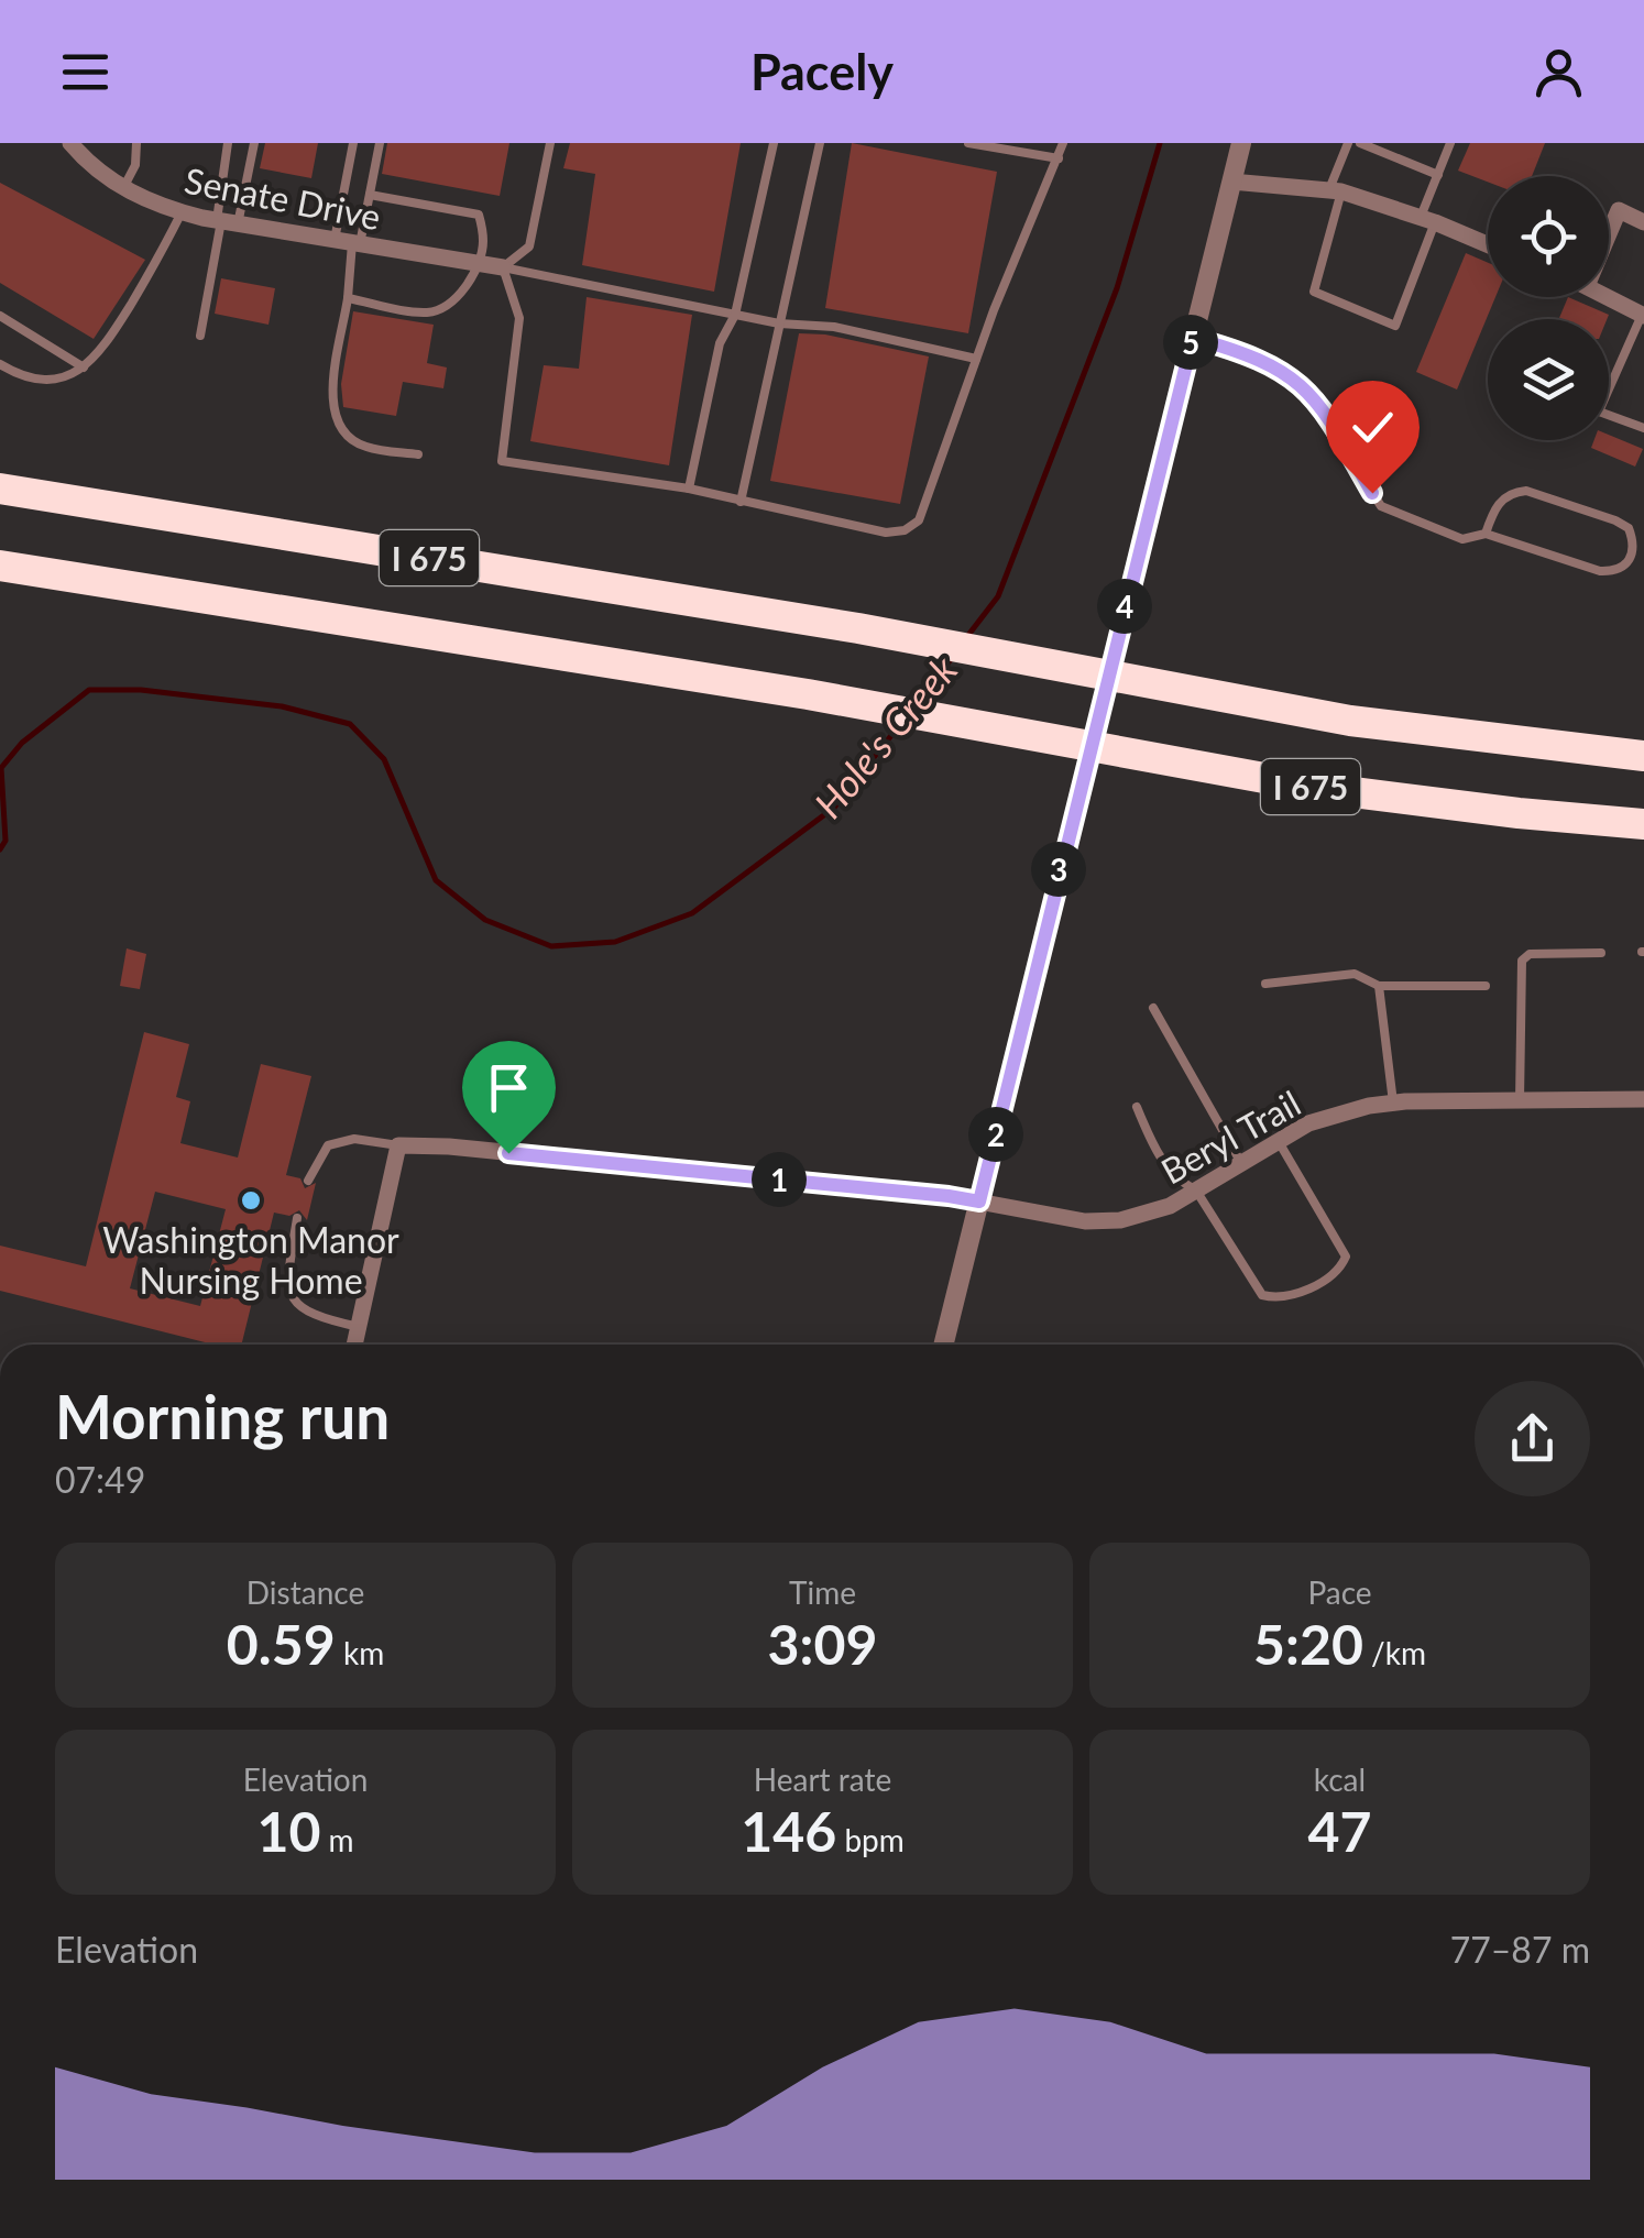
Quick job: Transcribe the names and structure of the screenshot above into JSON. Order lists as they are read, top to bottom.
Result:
{
  "streets": {
    "highway": ["I 675"],
    "street": ["Senate Drive", "Beryl Trail"]
  },
  "water": ["Hole's Creek"],
  "places": ["Washington Manor Nursing Home"],
  "page": {
    "header": "Pacely",
    "pins": [
      "5",
      "4",
      "3",
      "2",
      "1"
    ],
    "heading": ["Morning run", "07:49"],
    "stats": [
      ["Distance", "0.59 km"],
      ["Time", "3:09"],
      ["Pace", "5:20 /km"],
      ["Elevation", "10 m"],
      ["Heart rate", "146 bpm"],
      ["kcal", "47"]
    ],
    "chart": ["Elevation", "77–87 m"]
  }
}
